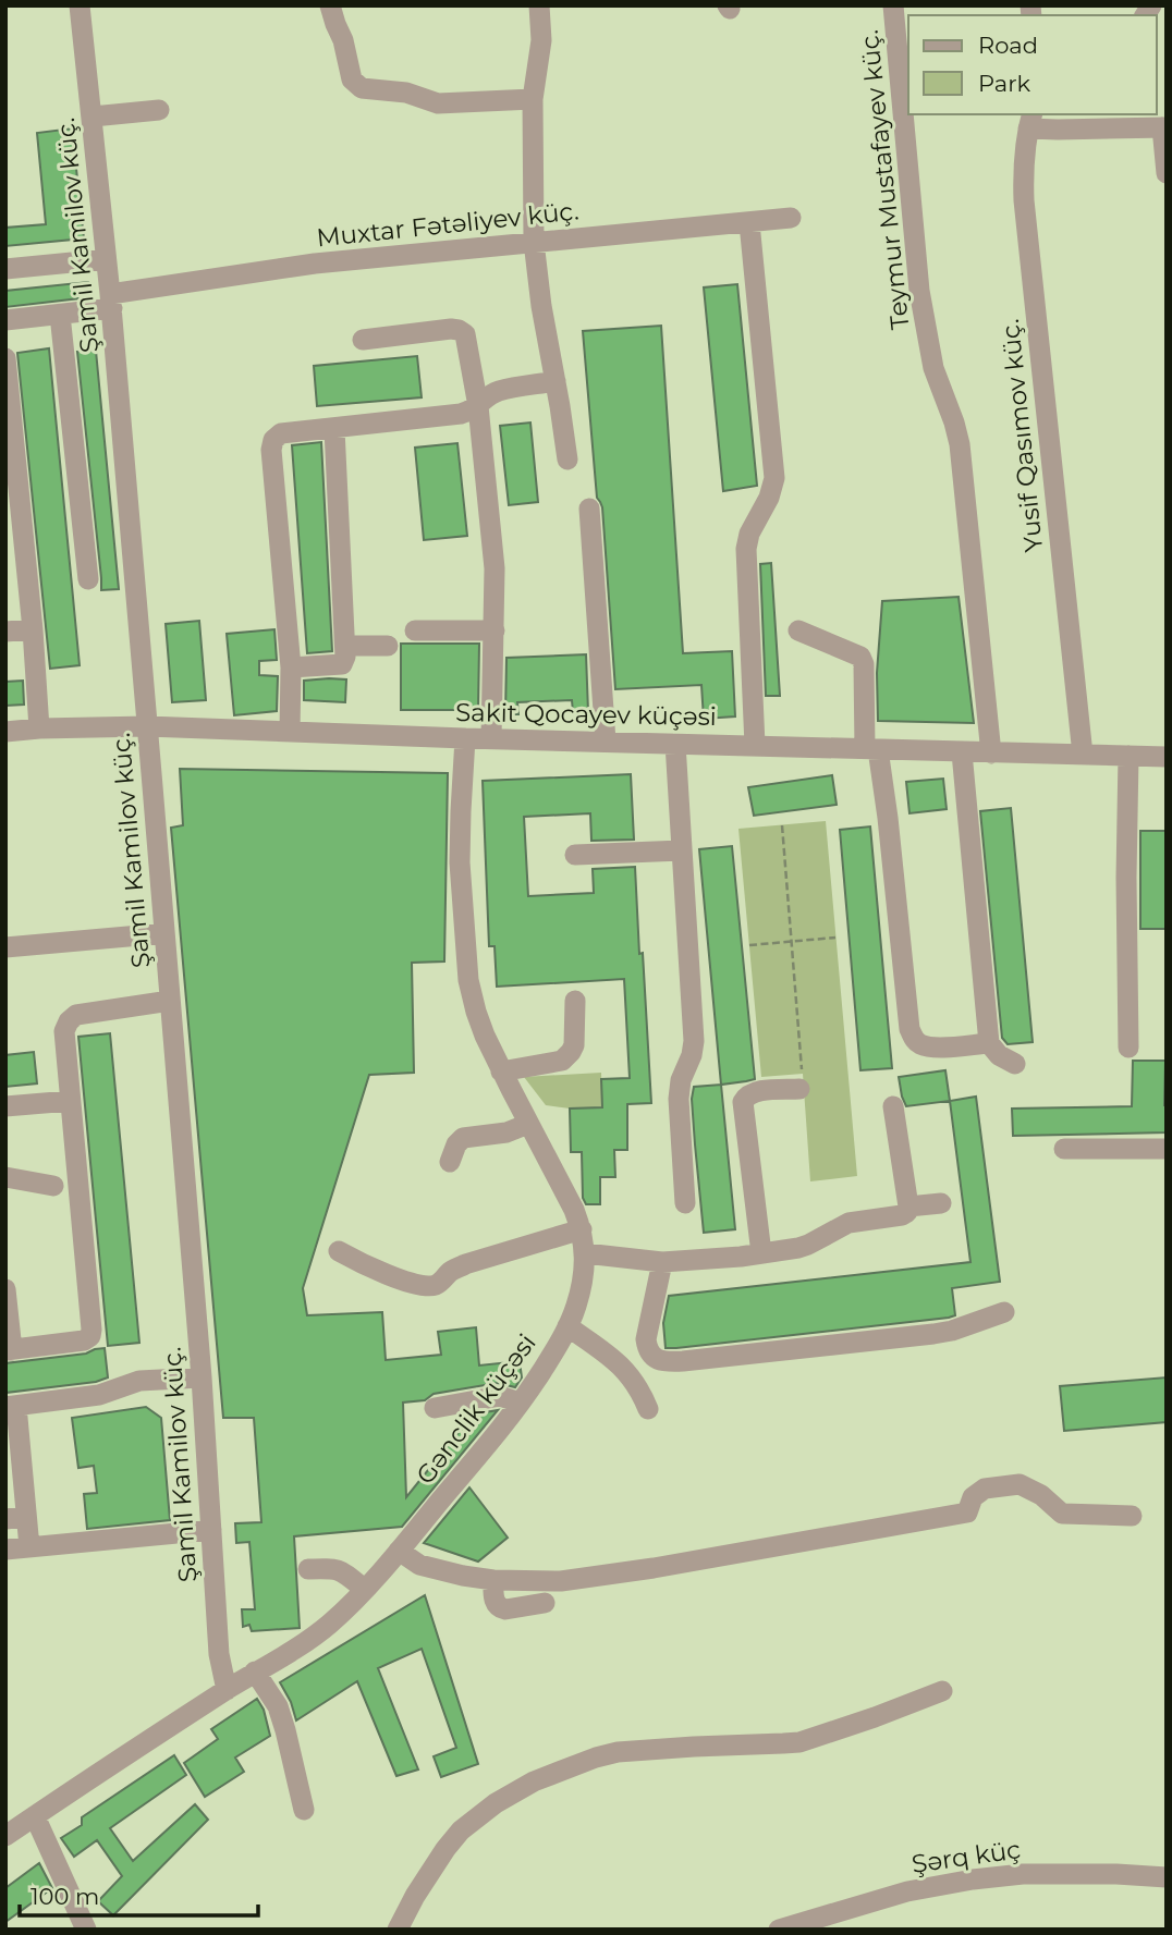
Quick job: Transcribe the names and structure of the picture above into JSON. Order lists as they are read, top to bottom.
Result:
{
  "streets": {
    "street": [
      "Teymur Mustafayev küç.",
      "Muxtar Fətəliyev küç.",
      "Şamil Kamilov küç.",
      "Yusif Qasımov küç.",
      "Sakit Qocayev küçəsi",
      "Gənclik küçəsi",
      "Şərq küç"
    ]
  },
  "crossings": [
    ["Teymur Mustafayev küç.", "Sakit Qocayev küçəsi"],
    ["Muxtar Fətəliyev küç.", "Şamil Kamilov küç."],
    ["Şamil Kamilov küç.", "Sakit Qocayev küçəsi"],
    ["Şamil Kamilov küç.", "Gənclik küçəsi"],
    ["Yusif Qasımov küç.", "Sakit Qocayev küçəsi"],
    ["Sakit Qocayev küçəsi", "Gənclik küçəsi"]
  ],
  "legend": ["Road", "Park"],
  "scale_bar": "100 m"
}
